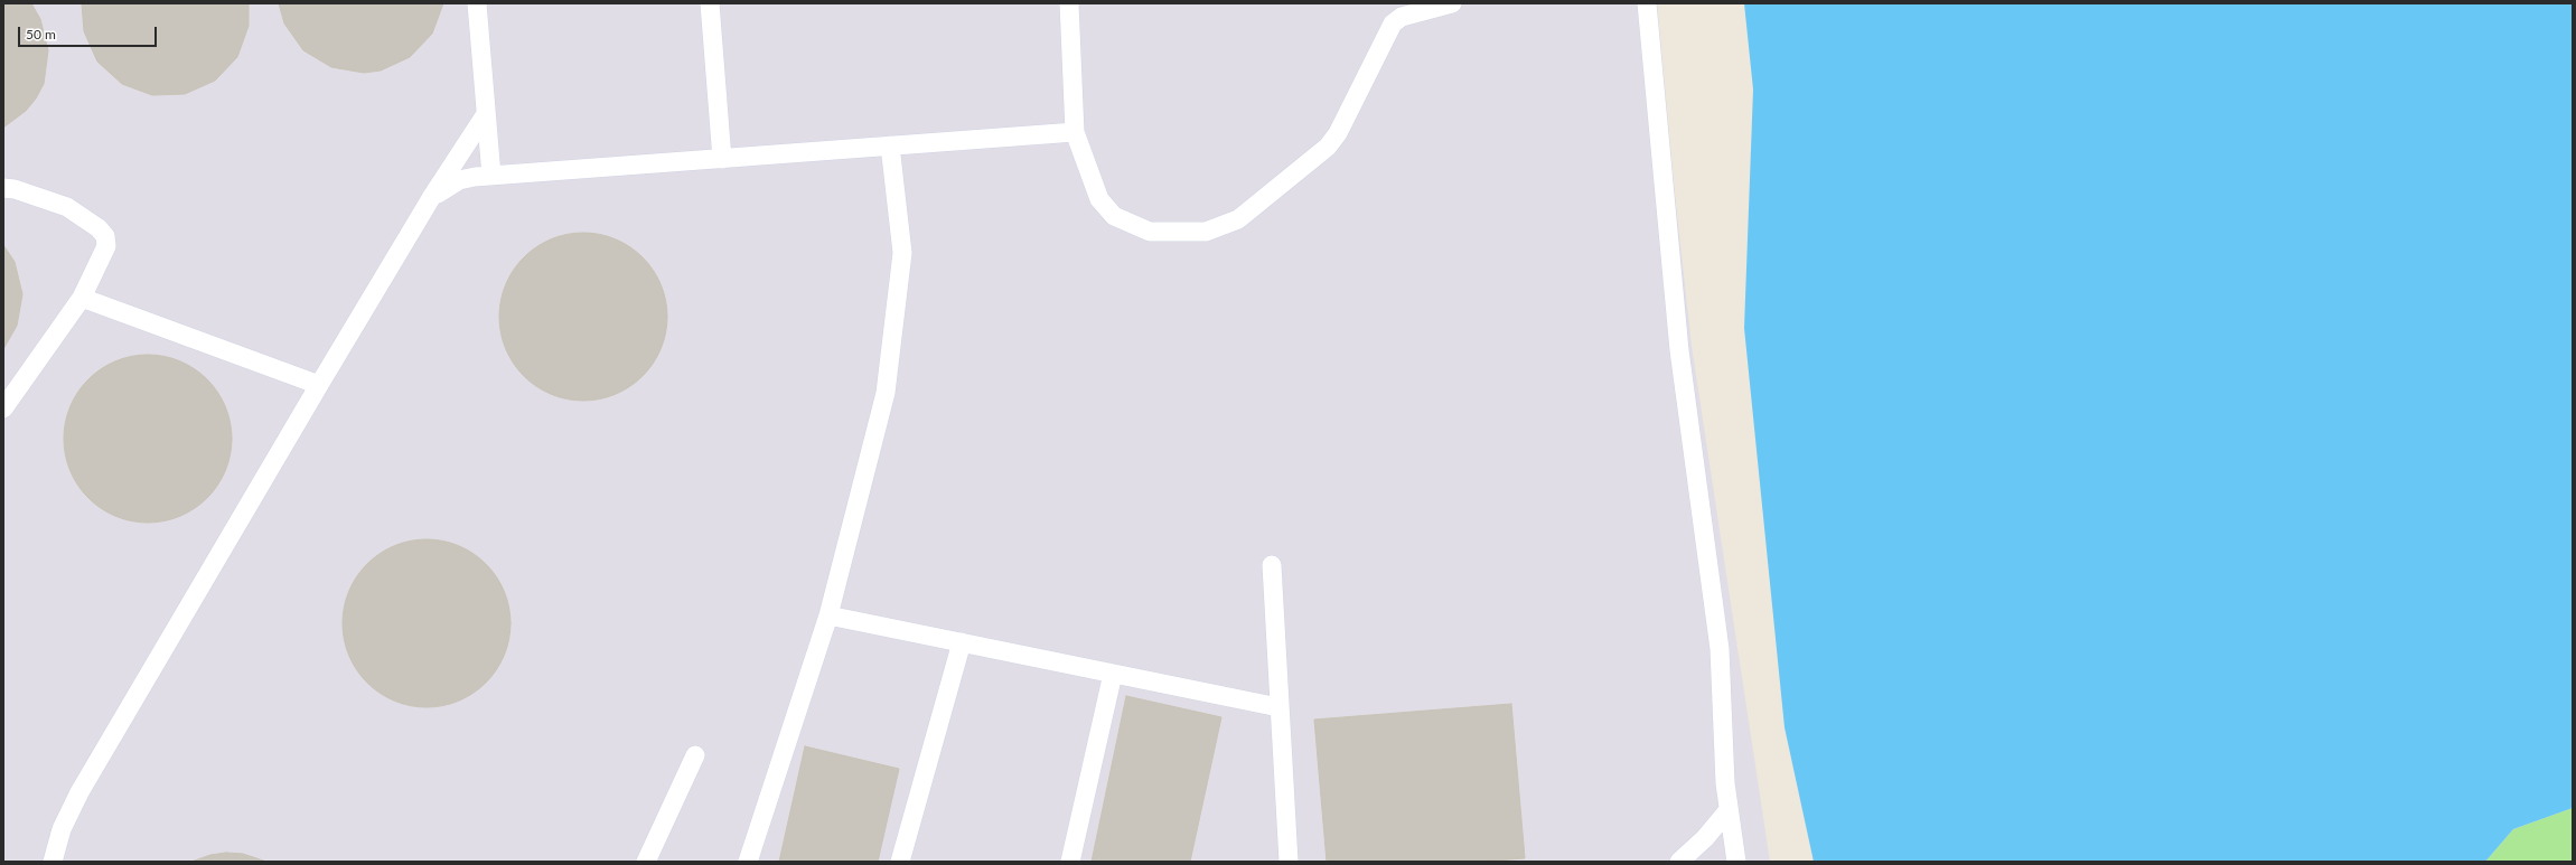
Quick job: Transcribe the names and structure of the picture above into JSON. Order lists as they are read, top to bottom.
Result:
{
  "scale_bar": "50 m"
}
